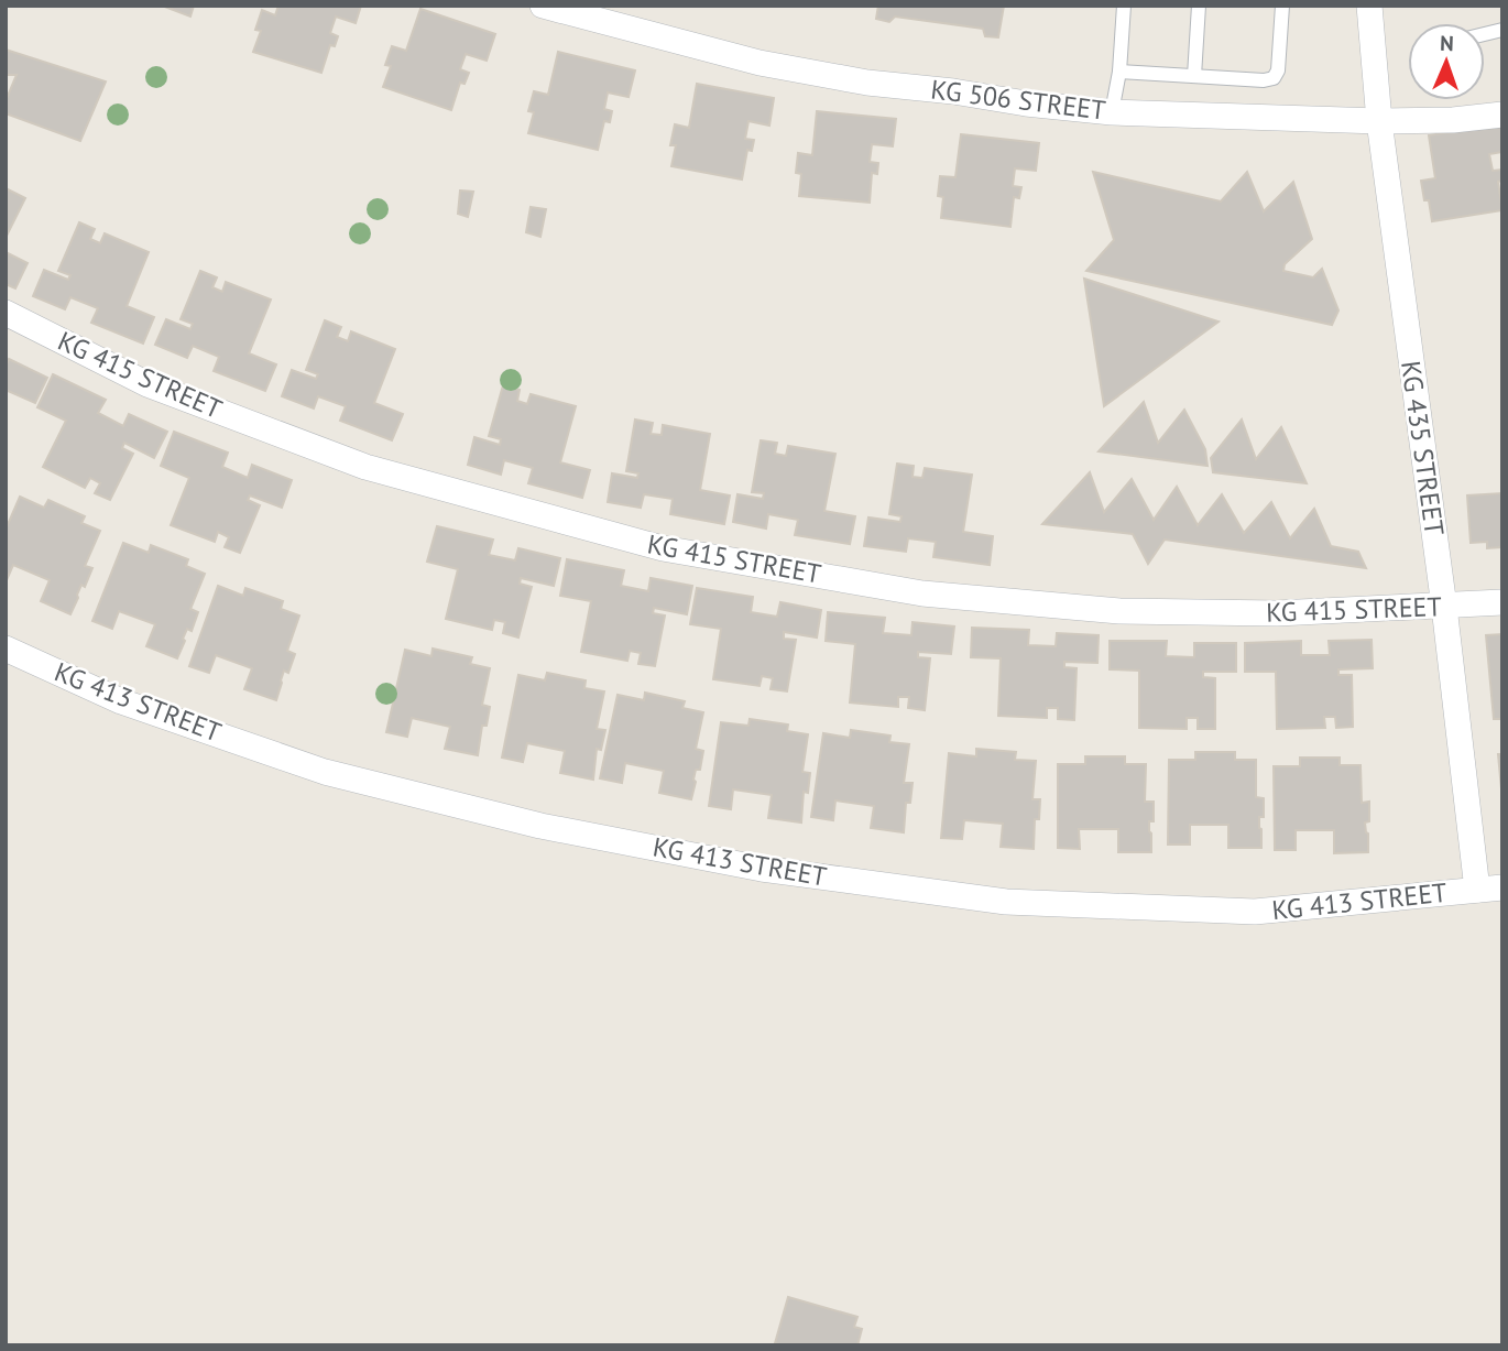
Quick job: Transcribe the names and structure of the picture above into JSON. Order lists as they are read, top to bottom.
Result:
{
  "streets": {
    "street": [
      "KG 506 STREET",
      "KG 415 STREET",
      "KG 435 STREET",
      "KG 413 STREET"
    ]
  },
  "crossings": [
    ["KG 506 STREET", "KG 435 STREET"],
    ["KG 415 STREET", "KG 435 STREET"],
    ["KG 435 STREET", "KG 413 STREET"]
  ],
  "north": "top"
}
